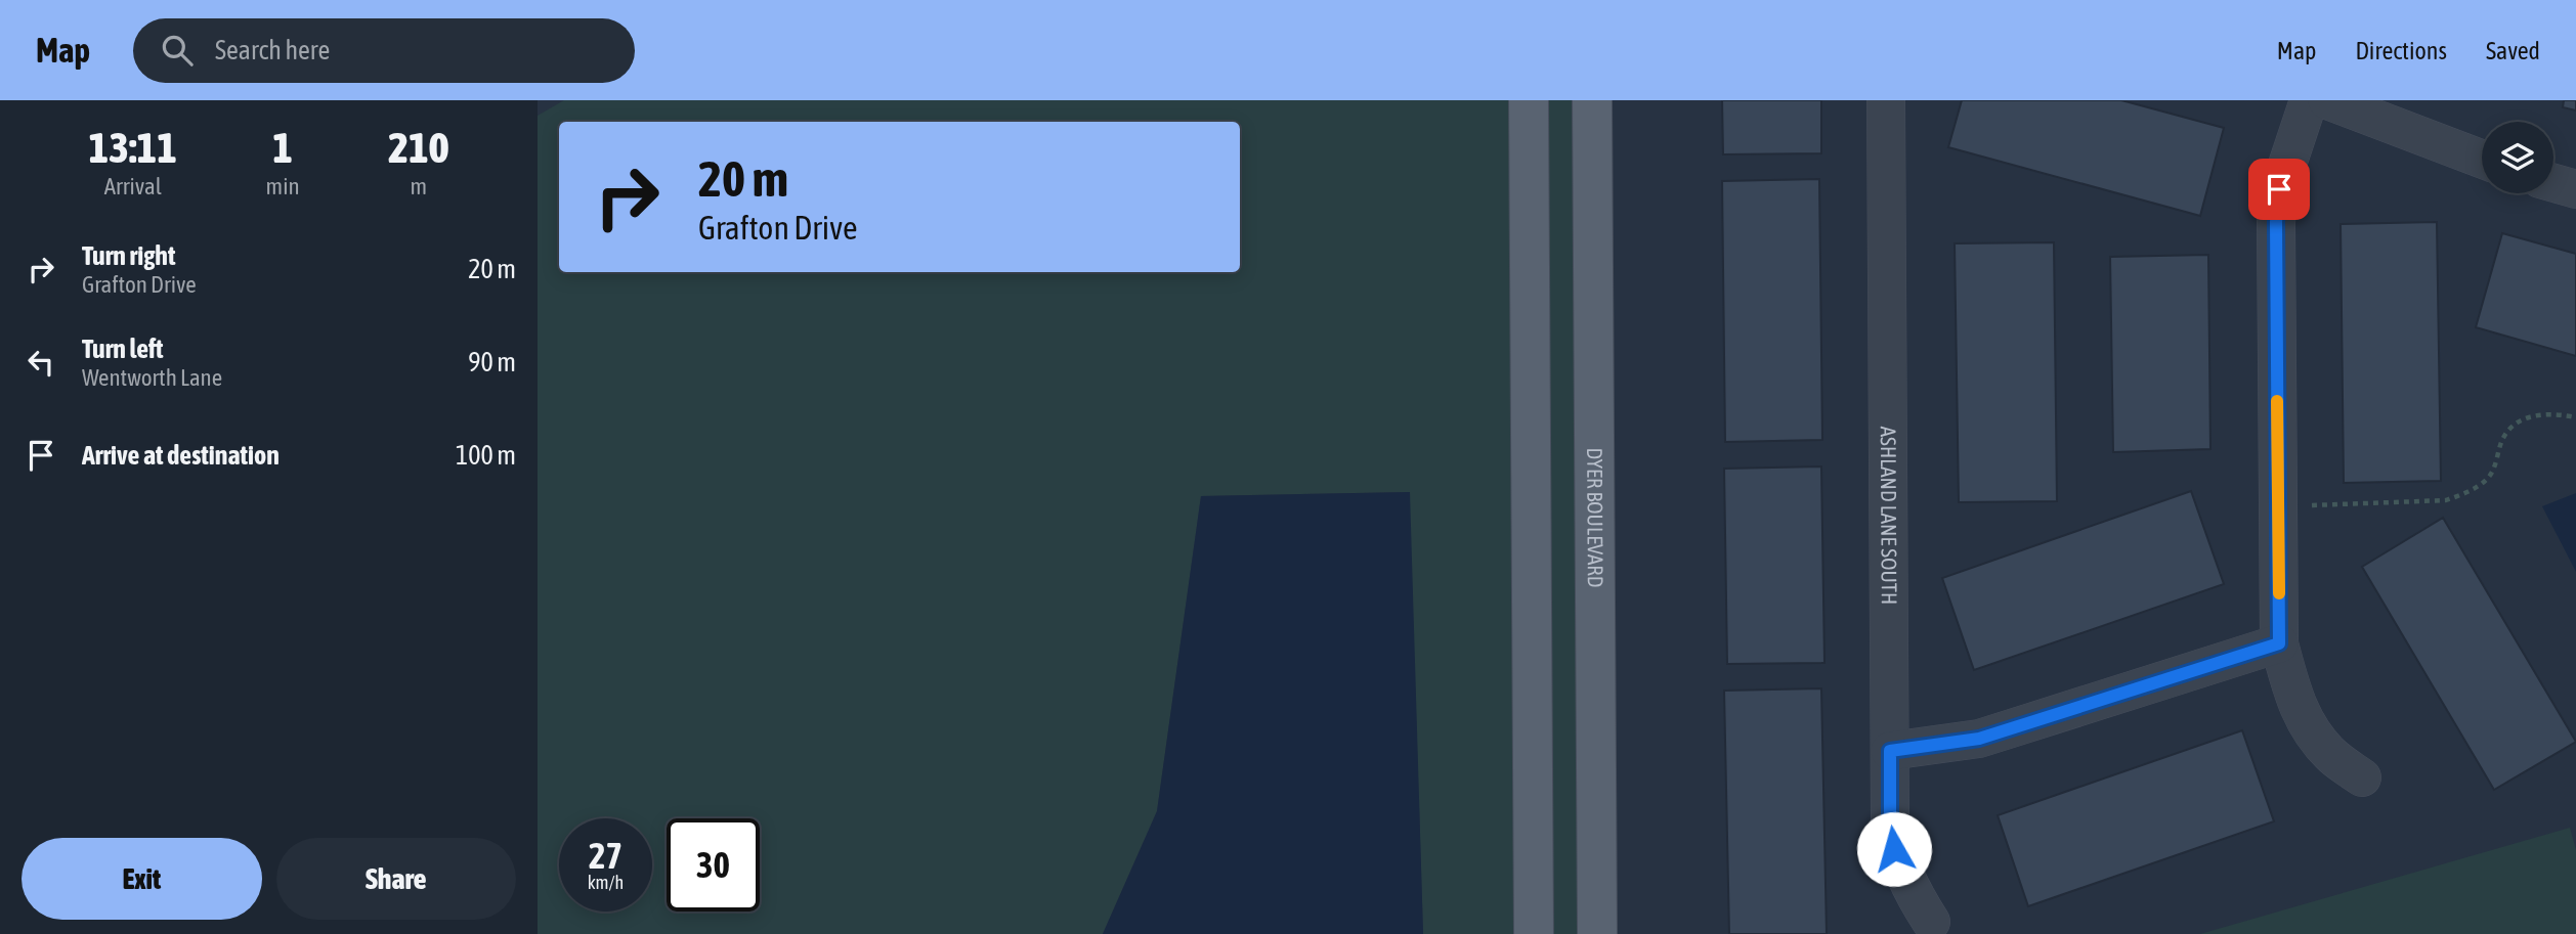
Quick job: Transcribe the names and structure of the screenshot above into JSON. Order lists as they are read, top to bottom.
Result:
{
  "streets": {
    "main road": ["DYER BOULEVARD"],
    "street": ["ASHLAND LANE SOUTH"]
  },
  "page": {
    "header": "Map",
    "search": "Search here",
    "nav": ["Map", "Directions", "Saved"],
    "eta": [
      "13:11",
      "Arrival",
      "1",
      "min",
      "210",
      "m"
    ],
    "turn": ["20 m", "Grafton Drive"],
    "list": [
      {
        "name": "Turn right",
        "note": "Grafton Drive",
        "value": "20 m"
      },
      {
        "name": "Turn left",
        "note": "Wentworth Lane",
        "value": "90 m"
      },
      {
        "name": "Arrive at destination",
        "value": "100 m"
      }
    ],
    "speed": "27 km/h",
    "limit": "30",
    "buttons": ["Exit", "Share"]
  }
}
